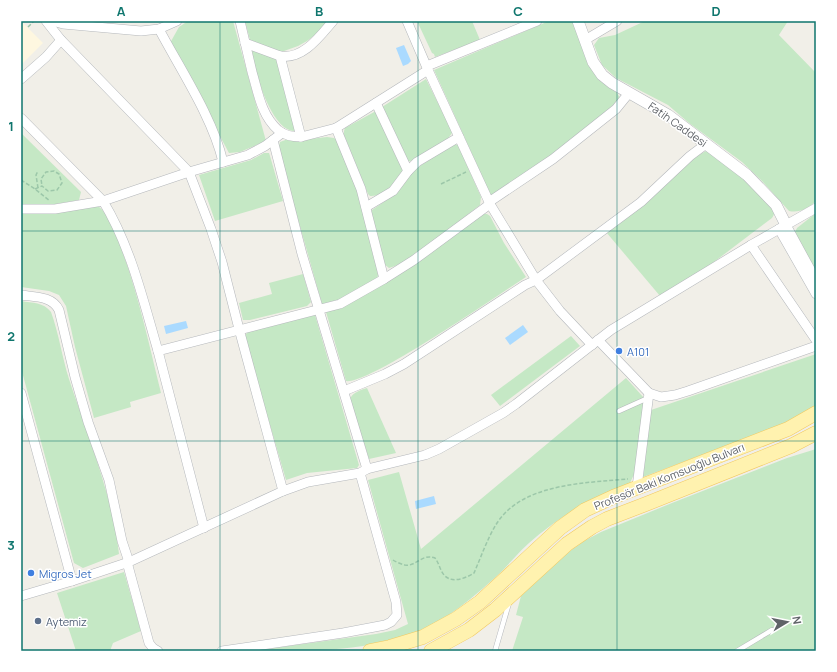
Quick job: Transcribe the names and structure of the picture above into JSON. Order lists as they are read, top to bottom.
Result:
{
  "streets": {
    "main road": ["Profesör Baki Komsuoğlu Bulvarı"],
    "street": ["Fatih Caddesi"]
  },
  "places": ["A101", "Migros Jet", "Aytemiz"],
  "north": "right",
  "grid": {
    "columns": [
      "A",
      "B",
      "C",
      "D"
    ],
    "rows": ["1", "2", "3"]
  }
}
